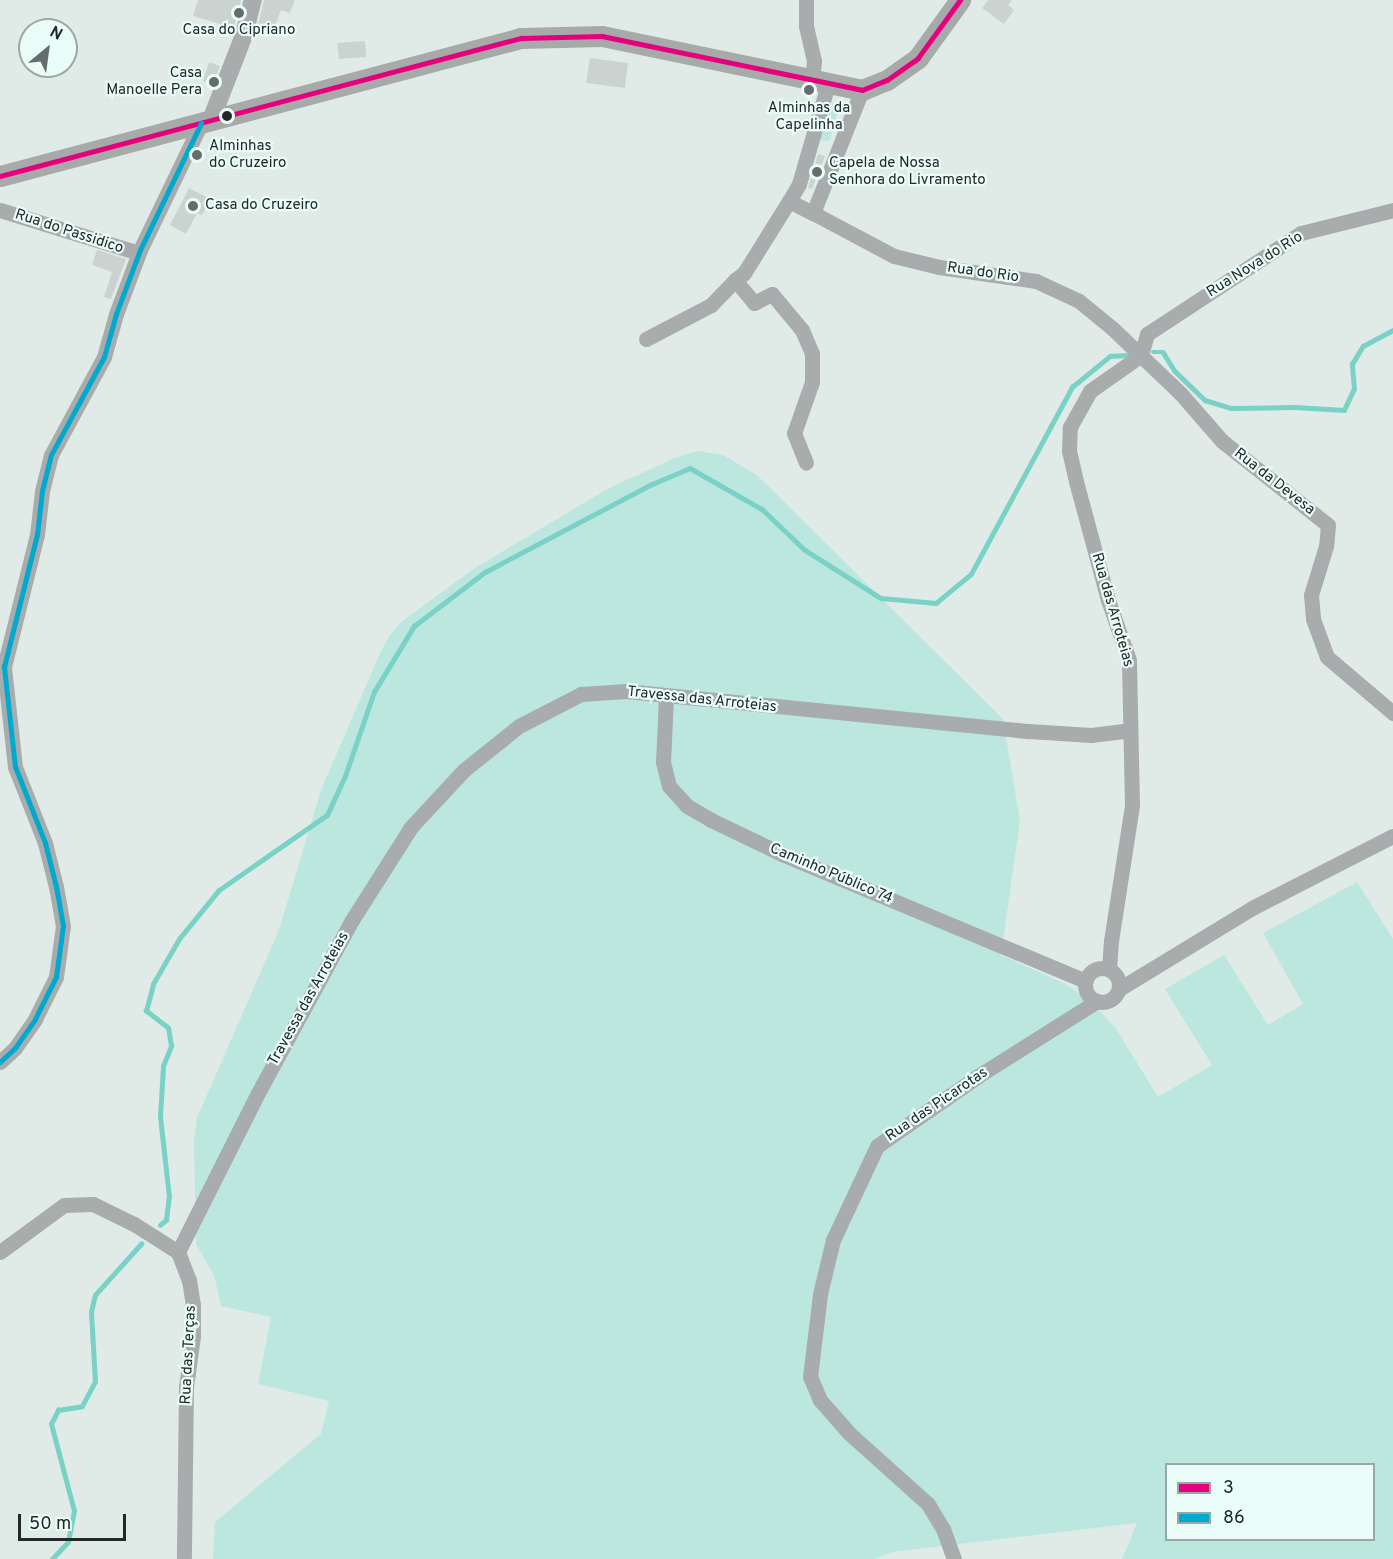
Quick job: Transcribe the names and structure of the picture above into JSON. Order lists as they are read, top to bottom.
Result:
{
  "streets": {
    "street": [
      "Rua do Passidico",
      "Rua Nova do Rio",
      "Rua do Rio",
      "Rua da Devesa",
      "Rua das Arroteias",
      "Travessa das Arroteias",
      "Caminho Público 74",
      "Rua das Picarotas",
      "Rua das Terças"
    ]
  },
  "crossings": [
    ["Rua Nova do Rio", "Rua do Rio"],
    ["Rua Nova do Rio", "Rua da Devesa"],
    ["Rua Nova do Rio", "Rua das Arroteias"],
    ["Rua do Rio", "Rua da Devesa"],
    ["Rua do Rio", "Rua das Arroteias"],
    ["Rua da Devesa", "Rua das Arroteias"],
    ["Rua das Arroteias", "Travessa das Arroteias"],
    ["Rua das Arroteias", "Caminho Público 74"],
    ["Rua das Arroteias", "Rua das Picarotas"],
    ["Travessa das Arroteias", "Caminho Público 74"],
    ["Travessa das Arroteias", "Rua das Terças"],
    ["Caminho Público 74", "Rua das Picarotas"]
  ],
  "places": [
    "Casa do Cipriano",
    "Casa Manoelle Pera",
    "Alminhas da Capelinha",
    "Alminhas do Cruzeiro",
    "Capela de Nossa Senhora do Livramento",
    "Casa do Cruzeiro"
  ],
  "lines": ["transit line 3", "transit line 86"],
  "legend": ["3", "86"],
  "scale_bar": "50 m",
  "north": "top right"
}
